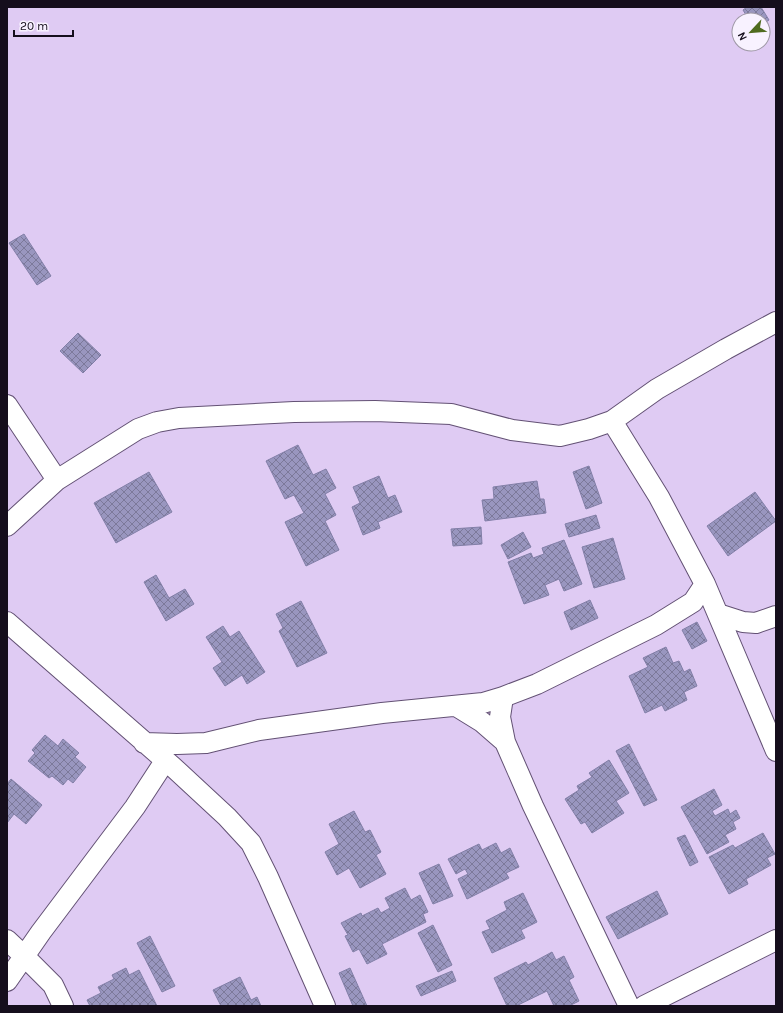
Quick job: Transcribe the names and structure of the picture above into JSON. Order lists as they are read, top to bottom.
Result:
{
  "scale_bar": "20 m",
  "north": "bottom left"
}
